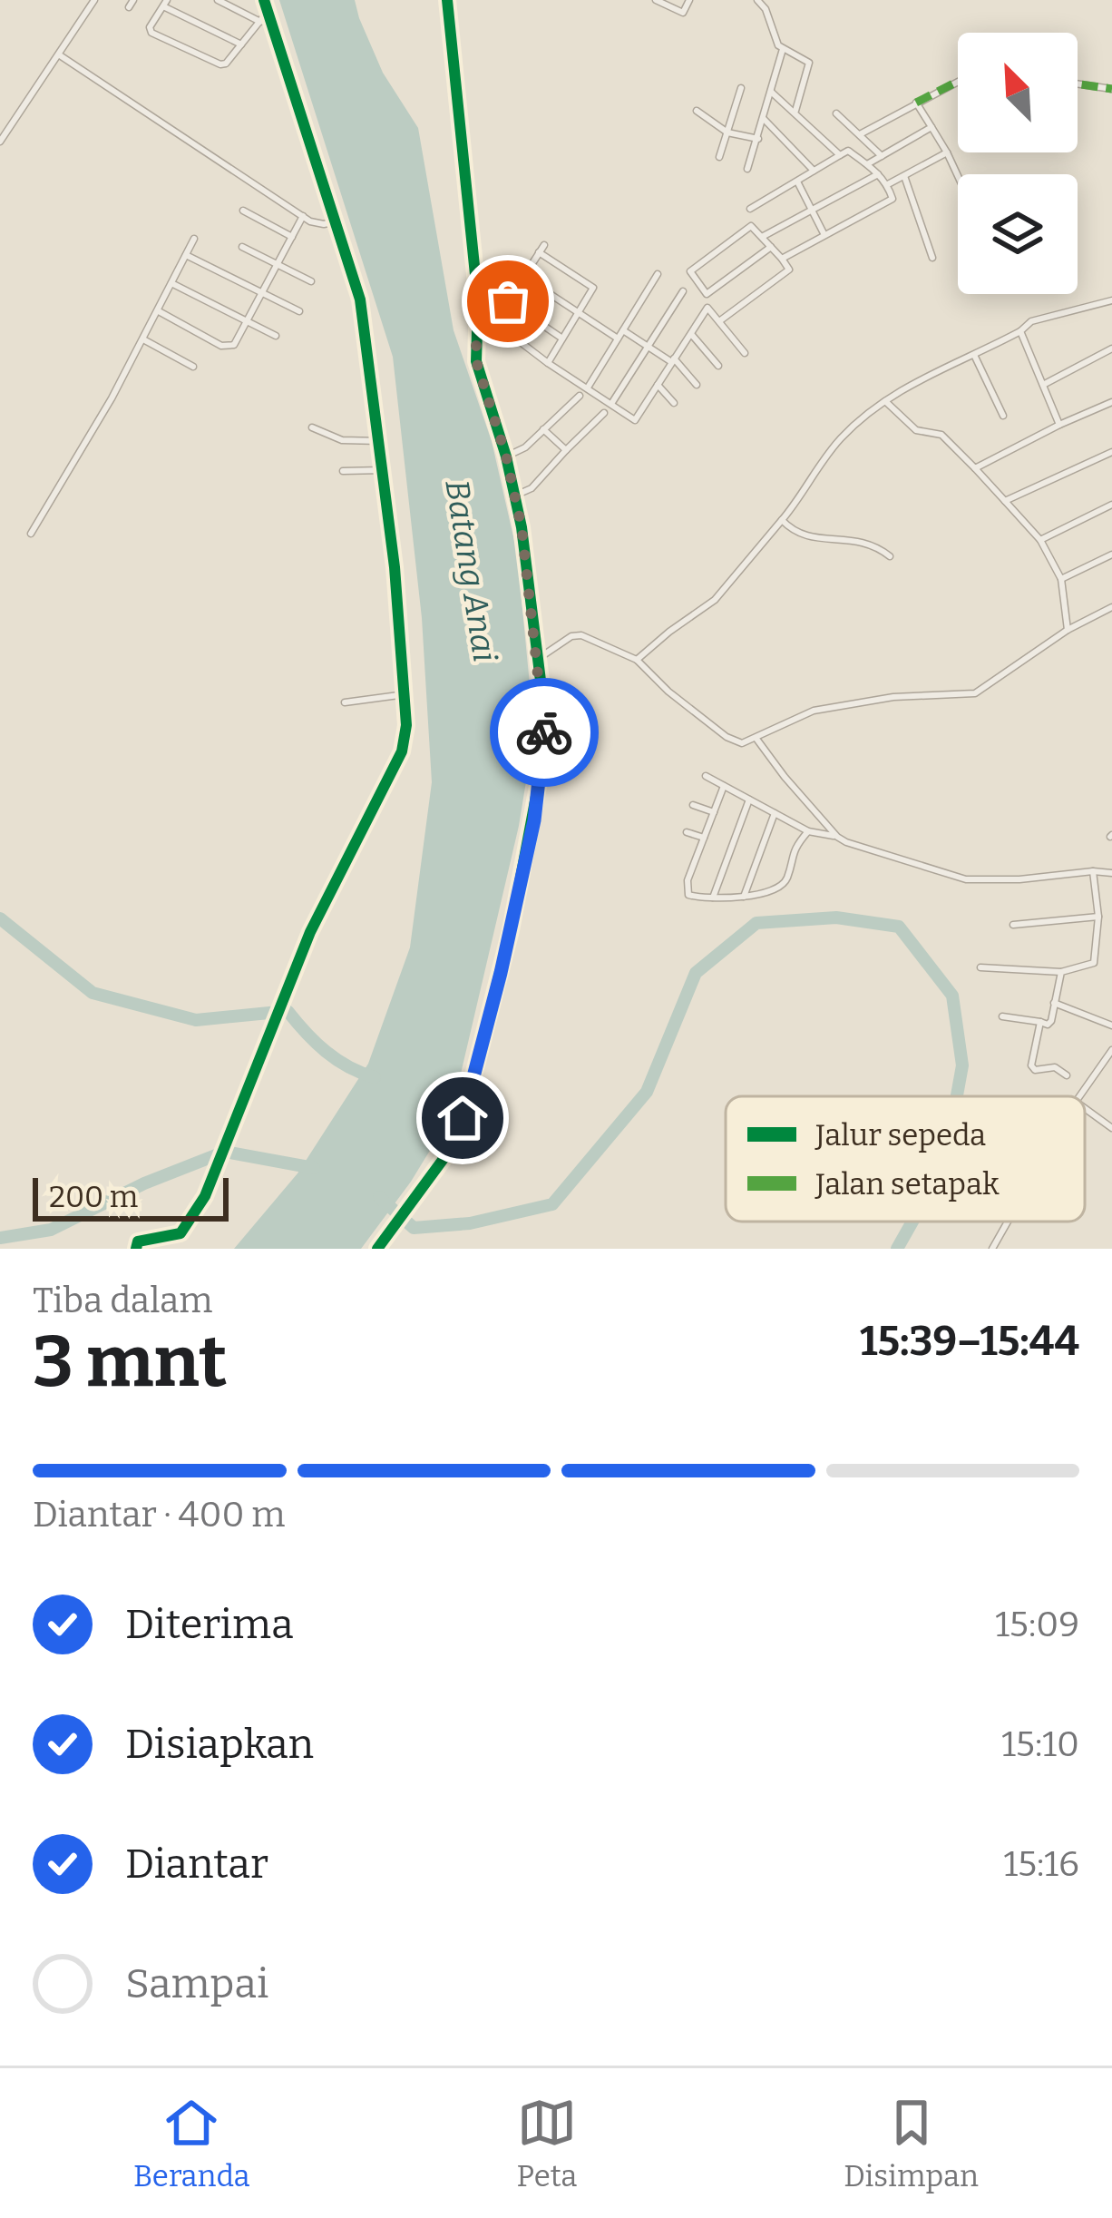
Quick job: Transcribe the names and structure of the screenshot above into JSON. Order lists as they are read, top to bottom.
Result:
{
  "water": ["Batang Anai"],
  "legend": ["Jalur sepeda", "Jalan setapak"],
  "scale_bar": "200 m",
  "north": "top left",
  "page": {
    "scale": "200 m",
    "heading": ["3 mnt", "Tiba dalam", "15:39–15:44"],
    "bar": "Diantar · 400 m",
    "list": [
      ["Diterima", "15:09"],
      ["Disiapkan", "15:10"],
      ["Diantar", "15:16"],
      "Sampai"
    ],
    "tabs": ["Beranda", "Peta", "Disimpan"]
  }
}
